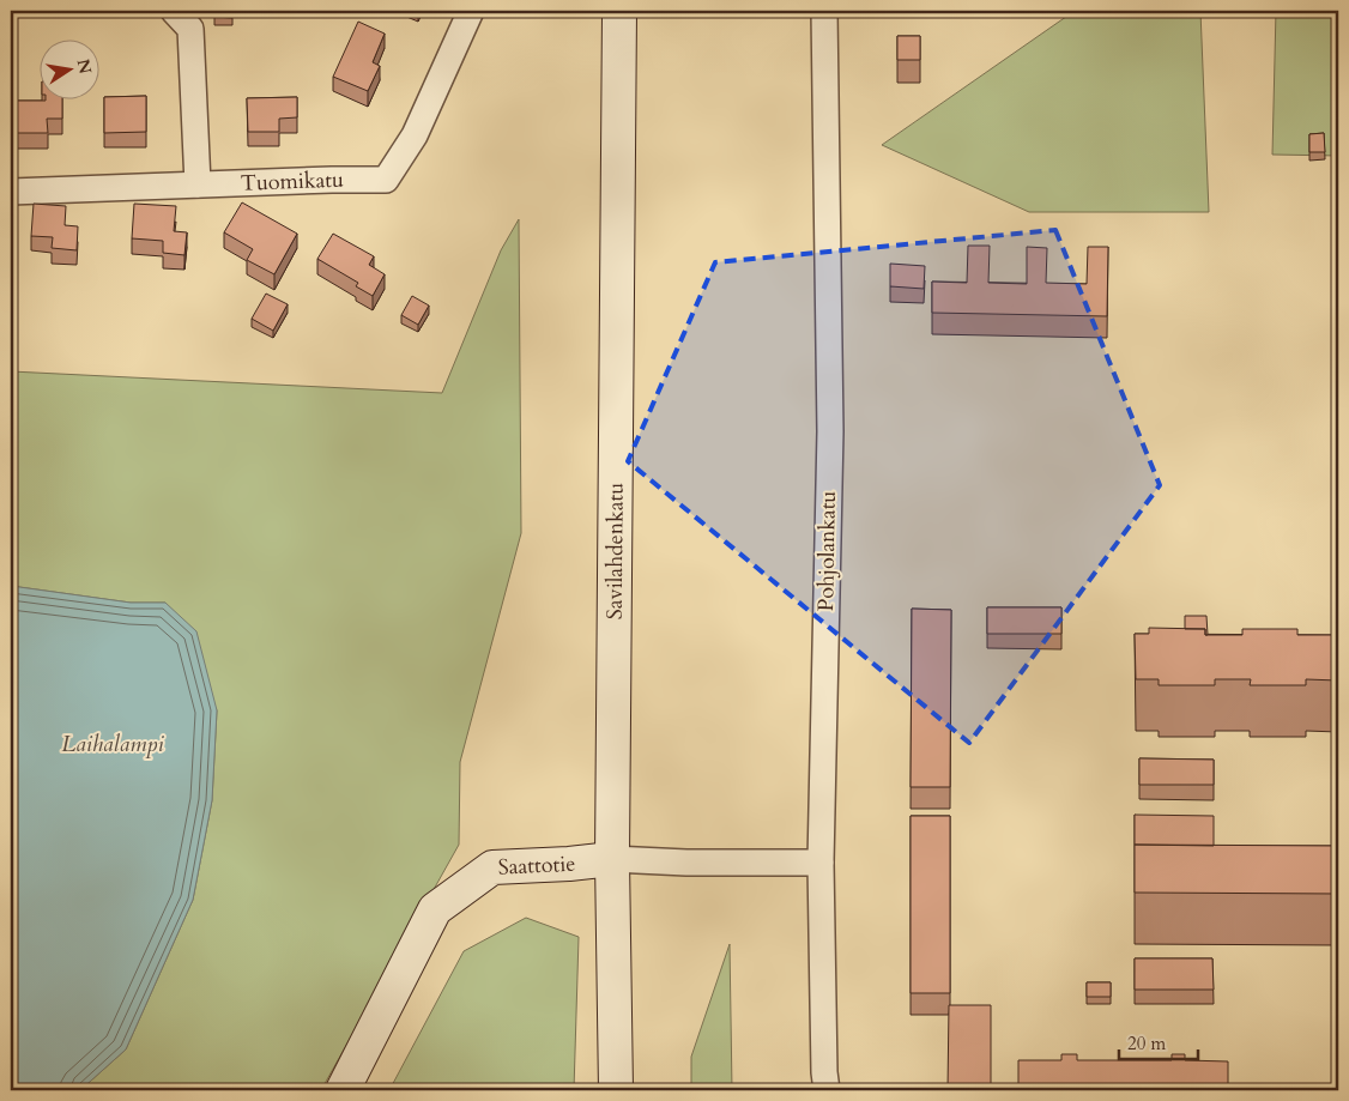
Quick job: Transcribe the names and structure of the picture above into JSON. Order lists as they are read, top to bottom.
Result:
{
  "streets": {
    "main road": ["Savilahdenkatu", "Saattotie"],
    "street": ["Tuomikatu", "Pohjolankatu"]
  },
  "crossings": [
    ["Savilahdenkatu", "Saattotie"],
    ["Pohjolankatu", "Saattotie"]
  ],
  "water": ["Laihalampi"],
  "scale_bar": "20 m",
  "north": "right"
}
